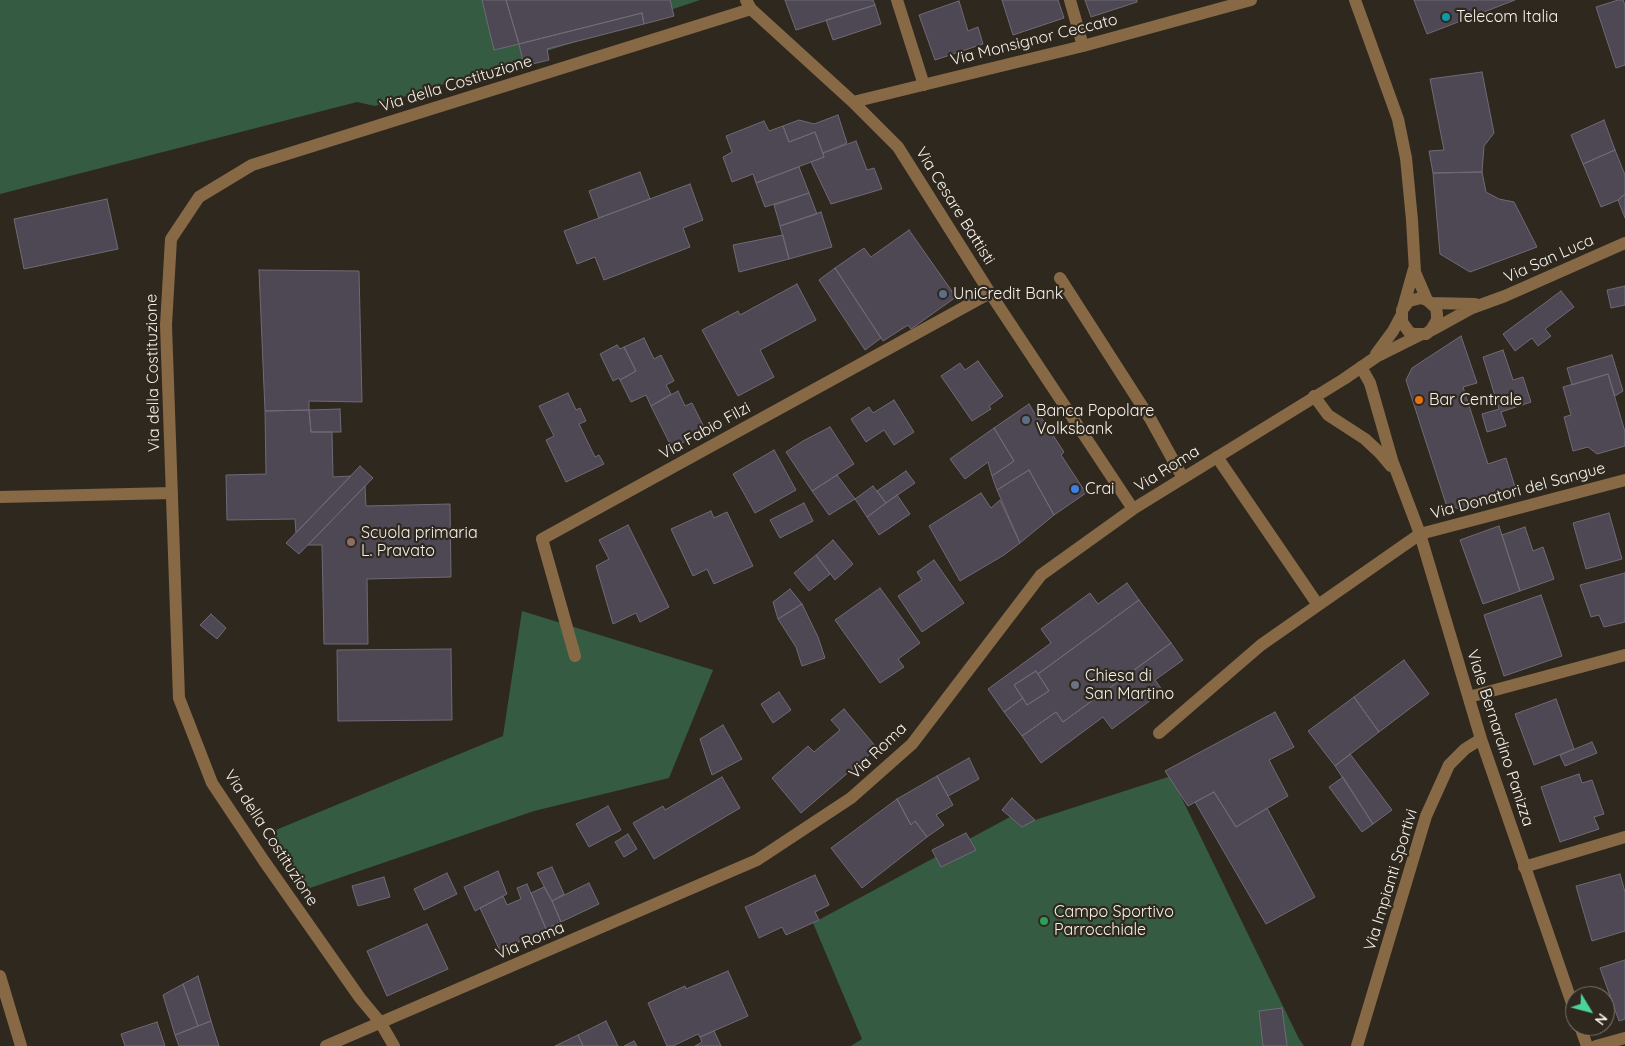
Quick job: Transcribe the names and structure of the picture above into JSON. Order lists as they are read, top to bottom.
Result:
{
  "streets": {
    "street": [
      "Via Monsignor Ceccato",
      "Via della Costituzione",
      "Via Cesare Battisti",
      "Via San Luca",
      "Via Fabio Filzi",
      "Via Roma",
      "Via Donatori del Sangue",
      "Viale Bernardino Panizza",
      "Via Impianti Sportivi"
    ]
  },
  "crossings": [
    ["Via Monsignor Ceccato", "Via Cesare Battisti"],
    ["Via della Costituzione", "Via Cesare Battisti"],
    ["Via della Costituzione", "Via Roma"],
    ["Via Cesare Battisti", "Via Fabio Filzi"],
    ["Via Cesare Battisti", "Via Roma"],
    ["Via San Luca", "Via Roma"],
    ["Via Roma", "Viale Bernardino Panizza"],
    ["Via Donatori del Sangue", "Viale Bernardino Panizza"],
    ["Viale Bernardino Panizza", "Via Impianti Sportivi"]
  ],
  "places": [
    "Telecom Italia",
    "UniCredit Bank",
    "Bar Centrale",
    "Banca Popolare Volksbank",
    "Crai",
    "Scuola primaria L. Pravato",
    "Chiesa di San Martino",
    "Campo Sportivo Parrocchiale"
  ],
  "north": "bottom right"
}
